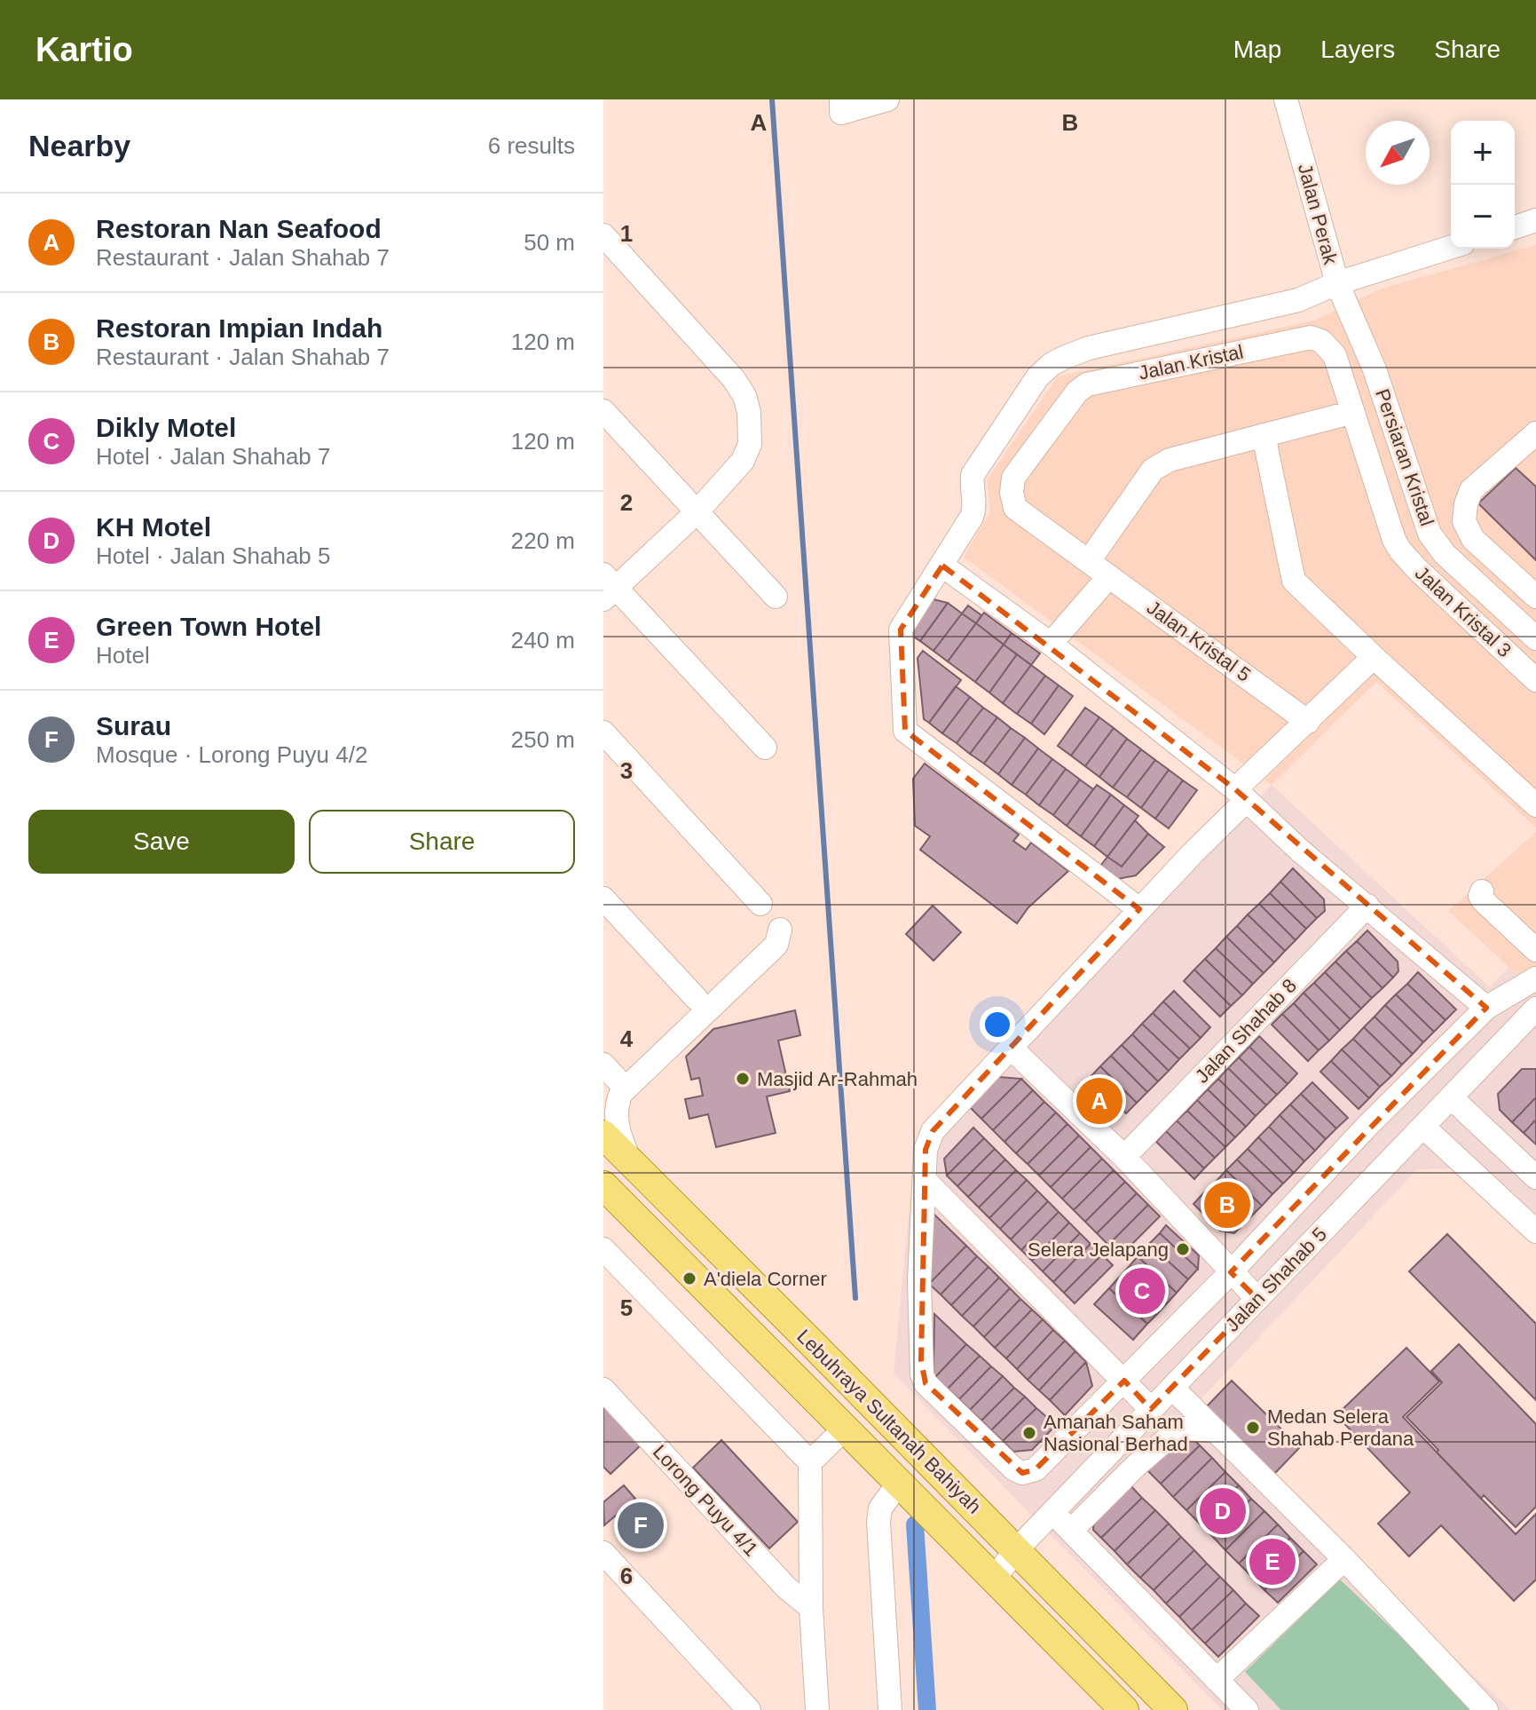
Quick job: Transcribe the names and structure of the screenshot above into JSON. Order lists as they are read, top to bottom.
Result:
{
  "streets": {
    "main road": ["Lebuhraya Sultanah Bahiyah"],
    "street": [
      "Jalan Perak",
      "Jalan Kristal",
      "Persiaran Kristal",
      "Jalan Kristal 3",
      "Jalan Kristal 5",
      "Jalan Shahab 8",
      "Jalan Shahab 5",
      "Lorong Puyu 4/1"
    ]
  },
  "crossings": [
    ["Jalan Perak", "Jalan Kristal"],
    ["Jalan Perak", "Persiaran Kristal"],
    ["Jalan Kristal", "Persiaran Kristal"],
    ["Jalan Kristal", "Jalan Kristal 3"],
    ["Jalan Shahab 5", "Lebuhraya Sultanah Bahiyah"]
  ],
  "places": [
    "Masjid Ar-Rahmah",
    "Selera Jelapang",
    "A'diela Corner",
    "Medan Selera Shahab Perdana",
    "Amanah Saham Nasional Berhad"
  ],
  "north": "bottom left",
  "page": {
    "header": "Kartio",
    "nav": ["Map", "Layers", "Share"],
    "heading": ["Nearby", "6 results"],
    "map_buttons": ["+", "−"],
    "list": [
      {
        "mark": "A",
        "name": "Restoran Nan Seafood",
        "note": "Restaurant · Jalan Shahab 7",
        "value": "50 m"
      },
      {
        "mark": "B",
        "name": "Restoran Impian Indah",
        "note": "Restaurant · Jalan Shahab 7",
        "value": "120 m"
      },
      {
        "mark": "C",
        "name": "Dikly Motel",
        "note": "Hotel · Jalan Shahab 7",
        "value": "120 m"
      },
      {
        "mark": "D",
        "name": "KH Motel",
        "note": "Hotel · Jalan Shahab 5",
        "value": "220 m"
      },
      {
        "mark": "E",
        "name": "Green Town Hotel",
        "note": "Hotel",
        "value": "240 m"
      },
      {
        "mark": "F",
        "name": "Surau",
        "note": "Mosque · Lorong Puyu 4/2",
        "value": "250 m"
      }
    ],
    "buttons": ["Save", "Share"],
    "pins": [
      "A",
      "B",
      "C",
      "D",
      "F",
      "E"
    ]
  },
  "grid": {
    "columns": ["A", "B"],
    "rows": [
      "1",
      "2",
      "3",
      "4",
      "5",
      "6"
    ]
  }
}
